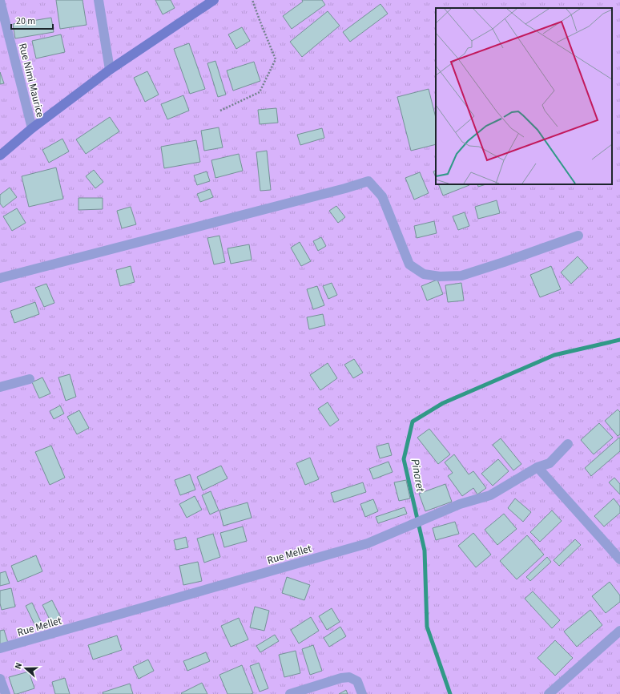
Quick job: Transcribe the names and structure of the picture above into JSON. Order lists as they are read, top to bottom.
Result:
{
  "streets": {
    "street": ["Rue Nimi Maurice", "Rue Mellet"]
  },
  "water": ["Pinaret"],
  "scale_bar": "20 m",
  "north": "left"
}
